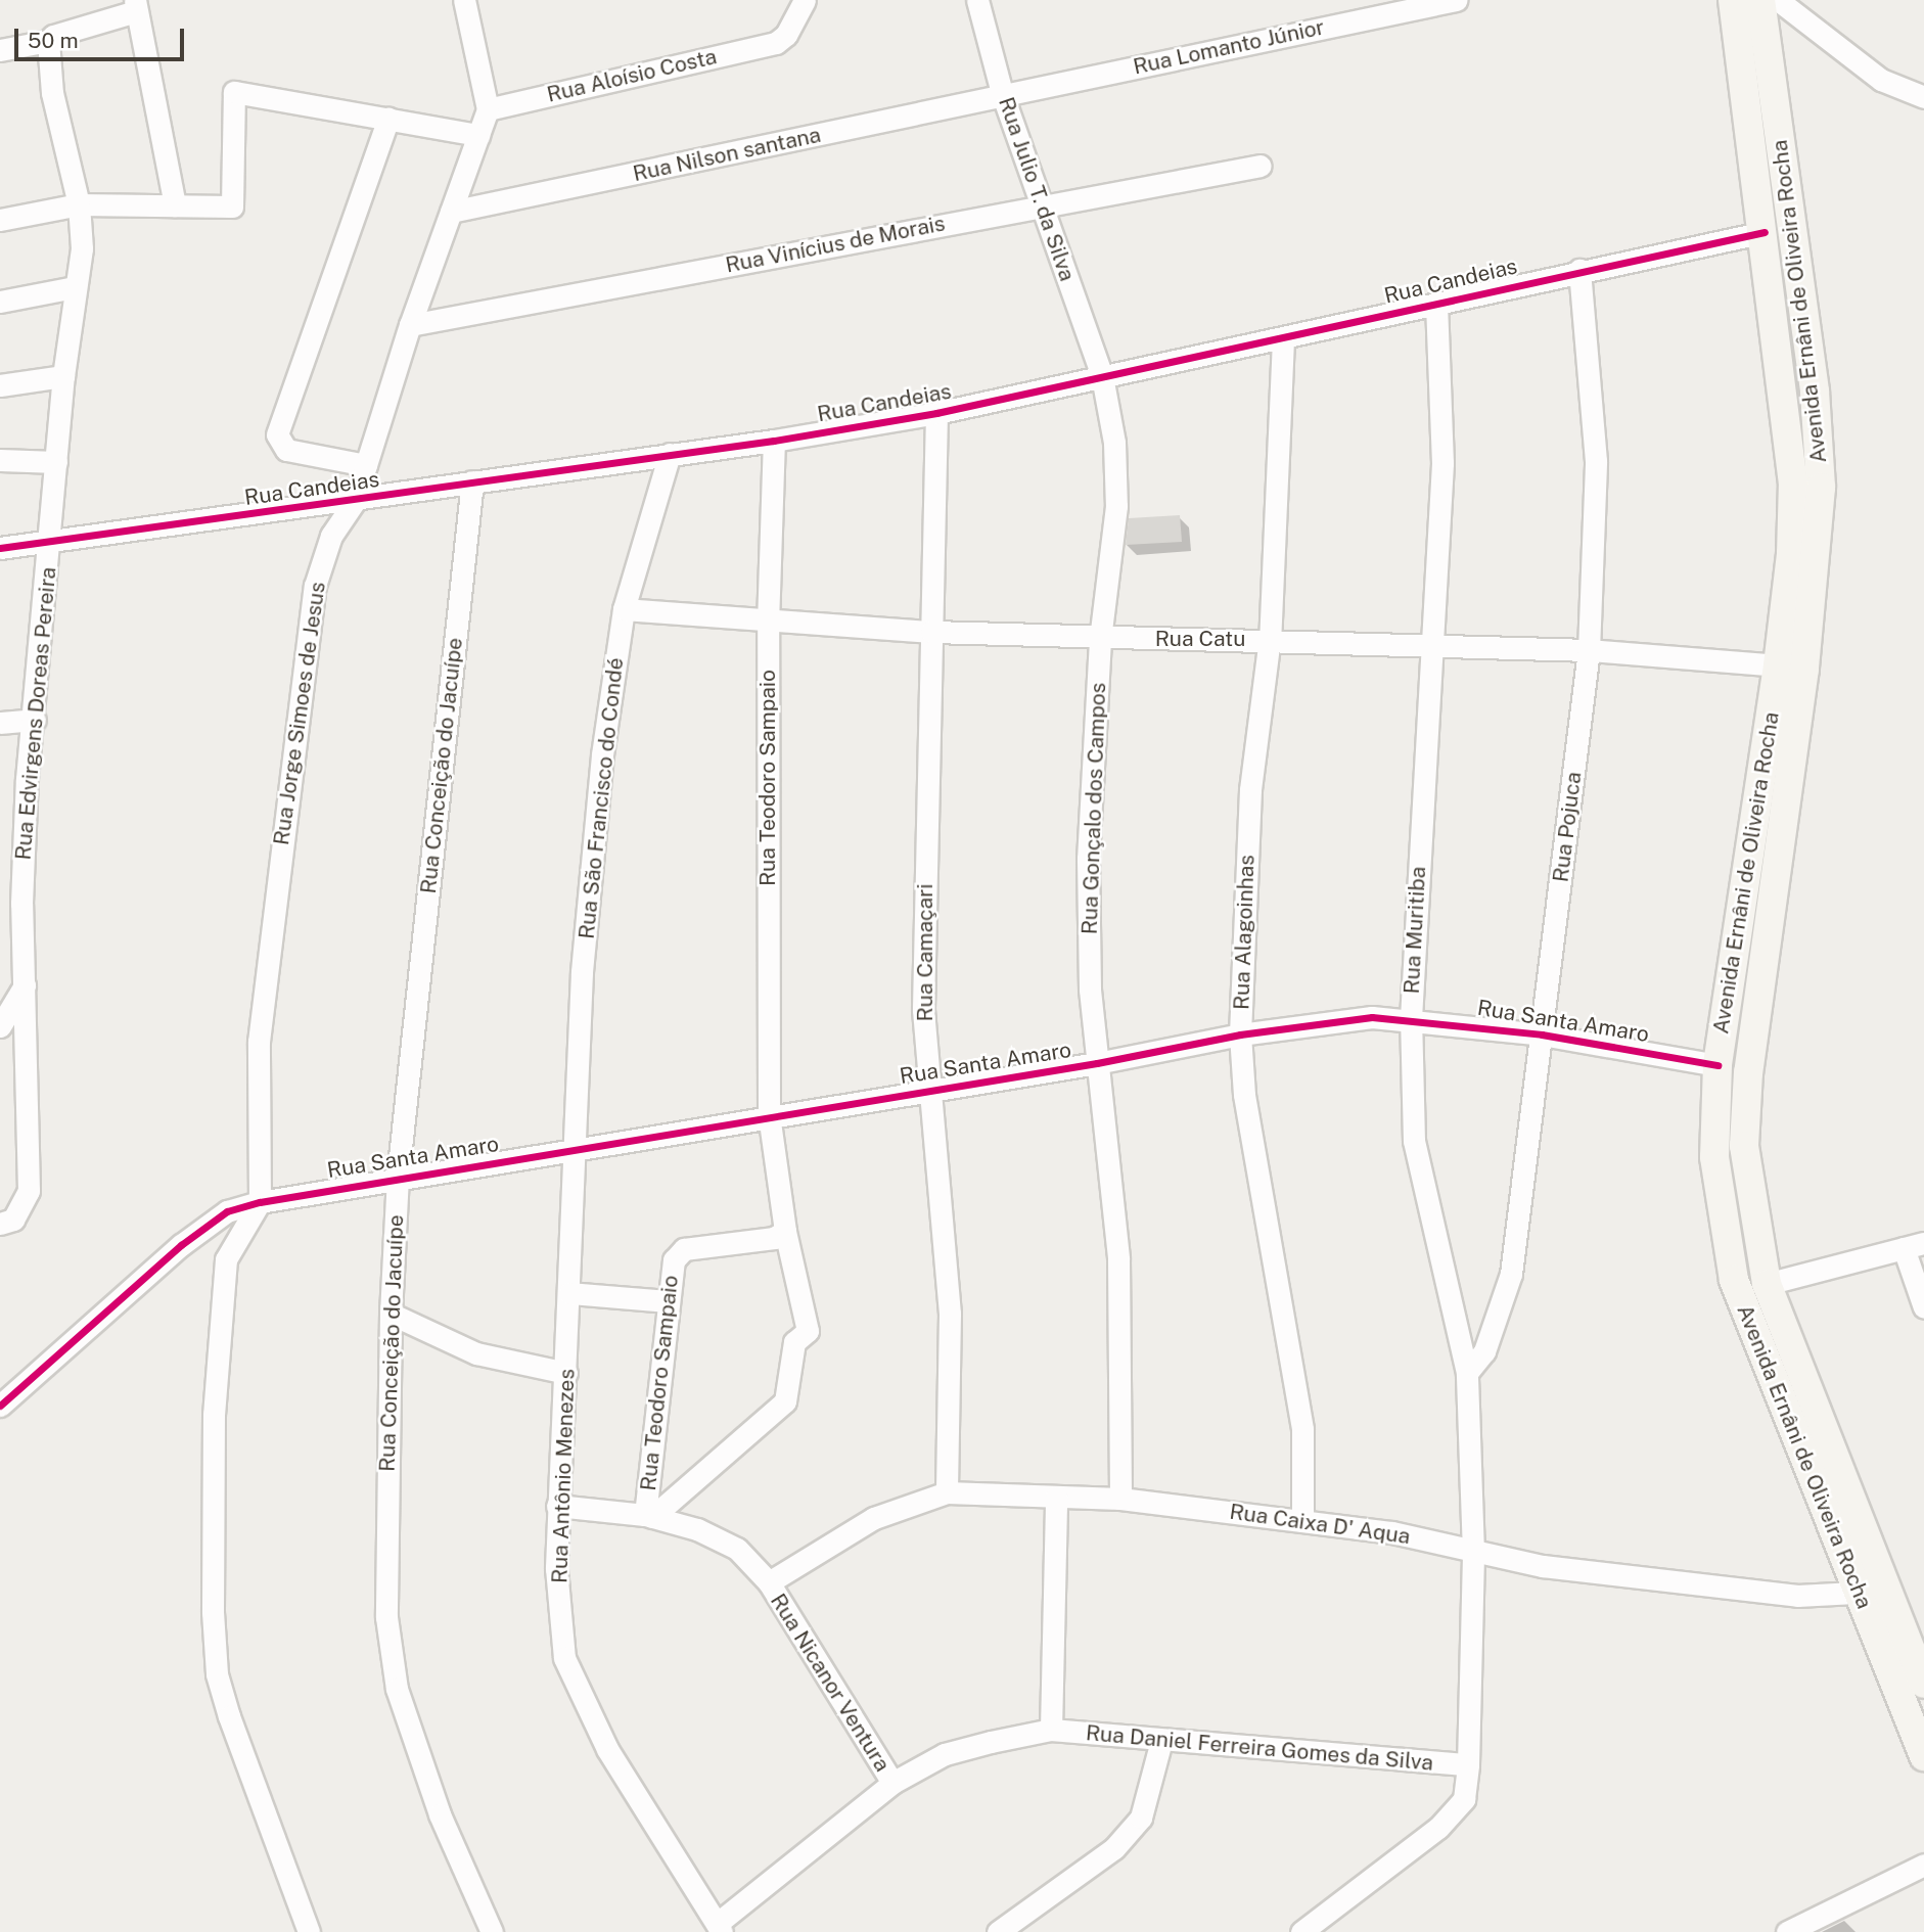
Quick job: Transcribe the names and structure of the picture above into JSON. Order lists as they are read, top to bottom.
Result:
{
  "streets": {
    "main road": ["Avenida Ernâni de Oliveira Rocha"],
    "street": [
      "Rua Lomanto Júnior",
      "Rua Aloísio Costa",
      "Rua Nilson santana",
      "Rua Julio T. da Silva",
      "Rua Vinícius de Morais",
      "Rua Candeias",
      "Rua Catu",
      "Rua Edvirgens Doreas Pereira",
      "Rua Jorge Simoes de Jesus",
      "Rua Conceição do Jacuípe",
      "Rua Teodoro Sampaio",
      "Rua São Francisco do Condé",
      "Rua Gonçalo dos Campos",
      "Rua Pojuca",
      "Rua Muritiba",
      "Rua Alagoinhas",
      "Rua Camaçari",
      "Rua Santa Amaro",
      "Rua Antônio Menezes",
      "Rua Caixa D' Aqua",
      "Rua Nicanor Ventura",
      "Rua Daniel Ferreira Gomes da Silva"
    ]
  },
  "crossings": [
    ["Rua Lomanto Júnior", "Rua Nilson santana"],
    ["Rua Lomanto Júnior", "Rua Julio T. da Silva"],
    ["Rua Aloísio Costa", "Rua Jorge Simoes de Jesus"],
    ["Rua Nilson santana", "Rua Julio T. da Silva"],
    ["Rua Nilson santana", "Rua Jorge Simoes de Jesus"],
    ["Rua Julio T. da Silva", "Rua Vinícius de Morais"],
    ["Rua Julio T. da Silva", "Rua Candeias"],
    ["Rua Julio T. da Silva", "Rua Gonçalo dos Campos"],
    ["Rua Vinícius de Morais", "Rua Jorge Simoes de Jesus"],
    ["Rua Candeias", "Avenida Ernâni de Oliveira Rocha"],
    ["Rua Candeias", "Rua Edvirgens Doreas Pereira"],
    ["Rua Candeias", "Rua Jorge Simoes de Jesus"],
    ["Rua Candeias", "Rua Conceição do Jacuípe"],
    ["Rua Candeias", "Rua Teodoro Sampaio"],
    ["Rua Candeias", "Rua São Francisco do Condé"],
    ["Rua Candeias", "Rua Gonçalo dos Campos"],
    ["Rua Candeias", "Rua Pojuca"],
    ["Rua Candeias", "Rua Muritiba"],
    ["Rua Candeias", "Rua Alagoinhas"],
    ["Rua Candeias", "Rua Camaçari"],
    ["Avenida Ernâni de Oliveira Rocha", "Rua Catu"],
    ["Avenida Ernâni de Oliveira Rocha", "Rua Santa Amaro"],
    ["Avenida Ernâni de Oliveira Rocha", "Rua Caixa D' Aqua"],
    ["Rua Catu", "Rua Teodoro Sampaio"],
    ["Rua Catu", "Rua São Francisco do Condé"],
    ["Rua Catu", "Rua Gonçalo dos Campos"],
    ["Rua Catu", "Rua Pojuca"],
    ["Rua Catu", "Rua Muritiba"],
    ["Rua Catu", "Rua Alagoinhas"],
    ["Rua Catu", "Rua Camaçari"],
    ["Rua Jorge Simoes de Jesus", "Rua Santa Amaro"],
    ["Rua Conceição do Jacuípe", "Rua Santa Amaro"],
    ["Rua Teodoro Sampaio", "Rua Santa Amaro"],
    ["Rua Teodoro Sampaio", "Rua Nicanor Ventura"],
    ["Rua São Francisco do Condé", "Rua Santa Amaro"],
    ["Rua São Francisco do Condé", "Rua Antônio Menezes"],
    ["Rua Gonçalo dos Campos", "Rua Santa Amaro"],
    ["Rua Gonçalo dos Campos", "Rua Caixa D' Aqua"],
    ["Rua Pojuca", "Rua Muritiba"],
    ["Rua Pojuca", "Rua Santa Amaro"],
    ["Rua Muritiba", "Rua Santa Amaro"],
    ["Rua Muritiba", "Rua Caixa D' Aqua"],
    ["Rua Muritiba", "Rua Daniel Ferreira Gomes da Silva"],
    ["Rua Alagoinhas", "Rua Santa Amaro"],
    ["Rua Alagoinhas", "Rua Caixa D' Aqua"],
    ["Rua Camaçari", "Rua Santa Amaro"],
    ["Rua Camaçari", "Rua Caixa D' Aqua"],
    ["Rua Santa Amaro", "Rua Antônio Menezes"],
    ["Rua Antônio Menezes", "Rua Nicanor Ventura"],
    ["Rua Caixa D' Aqua", "Rua Nicanor Ventura"],
    ["Rua Nicanor Ventura", "Rua Daniel Ferreira Gomes da Silva"]
  ],
  "scale_bar": "50 m"
}
